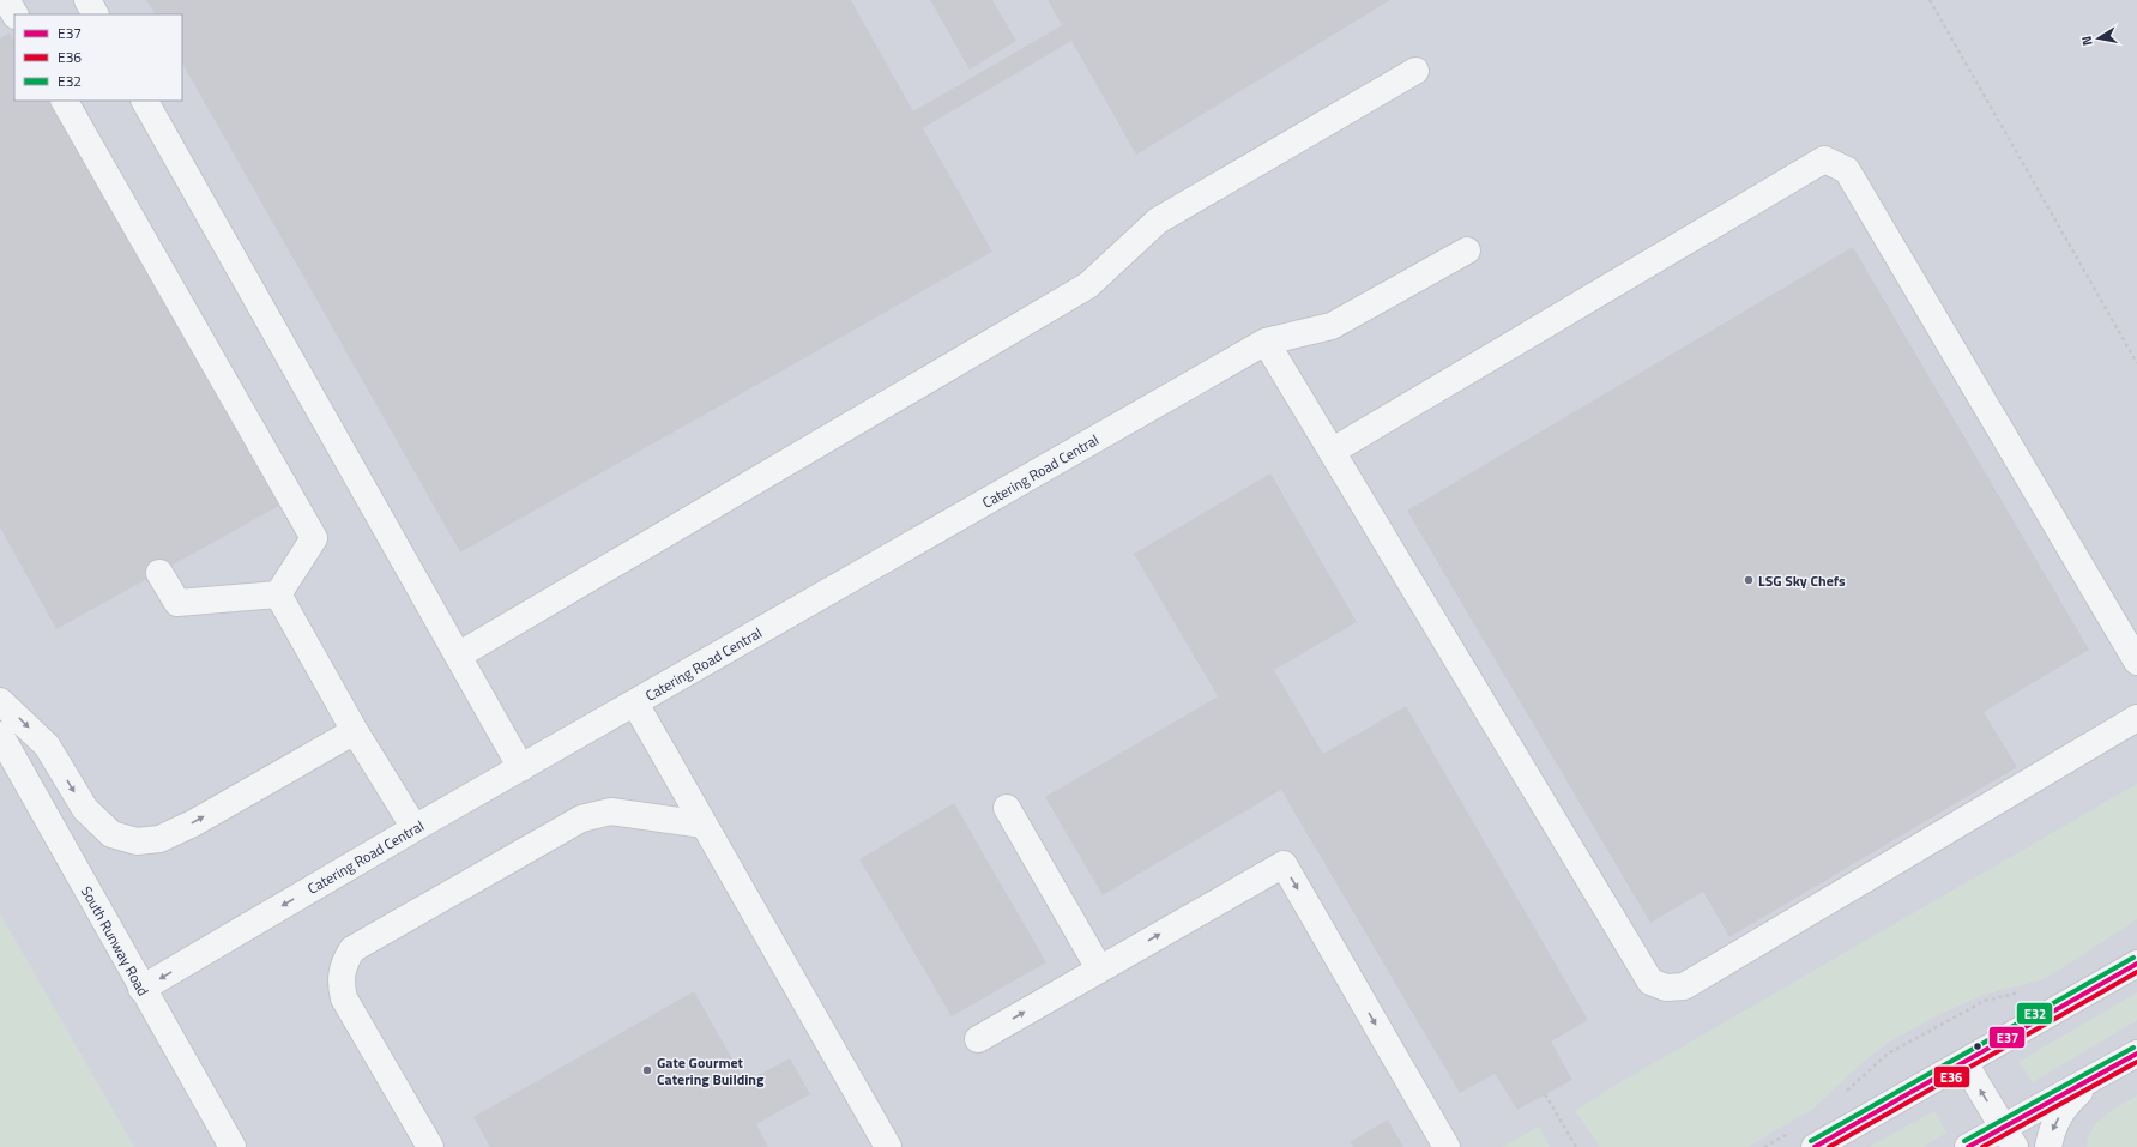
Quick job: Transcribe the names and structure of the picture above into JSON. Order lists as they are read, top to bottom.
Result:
{
  "streets": {
    "street": ["Catering Road Central", "South Runway Road"]
  },
  "crossings": [
    ["Catering Road Central", "South Runway Road"]
  ],
  "places": ["LSG Sky Chefs", "Gate Gourmet Catering Building"],
  "lines": ["transit line E32", "transit line E37", "transit line E36"],
  "legend": ["E37", "E36", "E32"],
  "north": "left"
}
